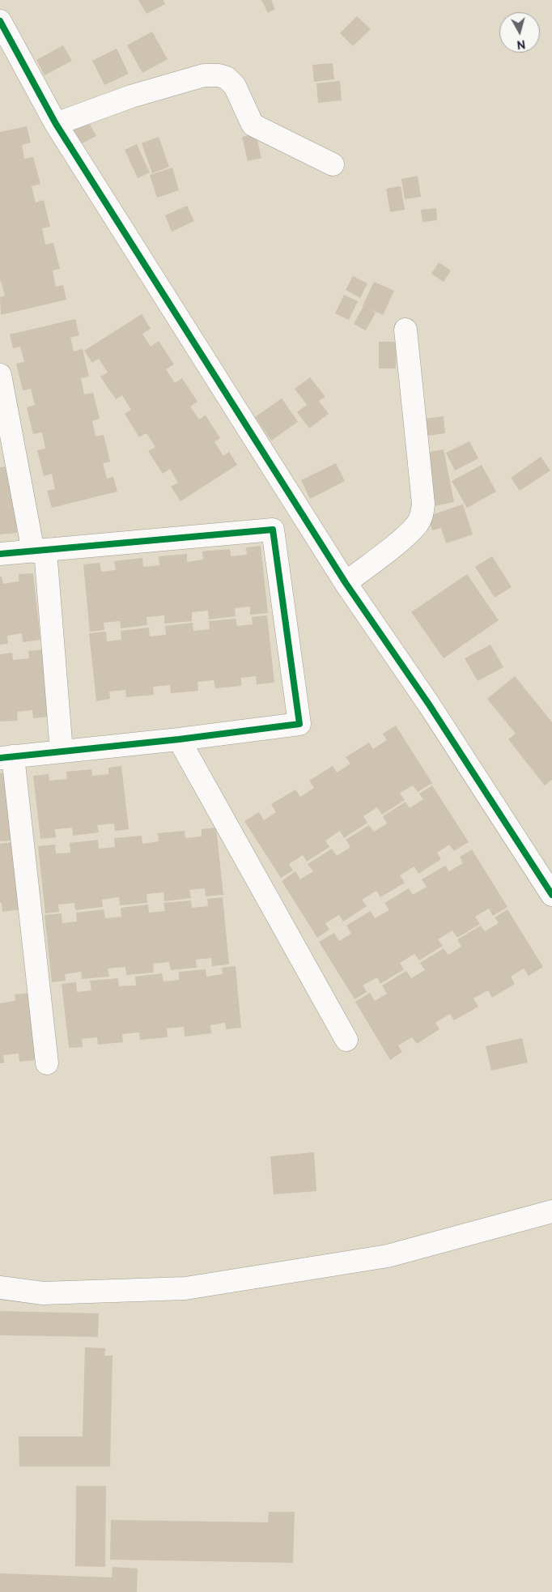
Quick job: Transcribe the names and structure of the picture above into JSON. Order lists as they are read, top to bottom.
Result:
{
  "north": "bottom"
}
